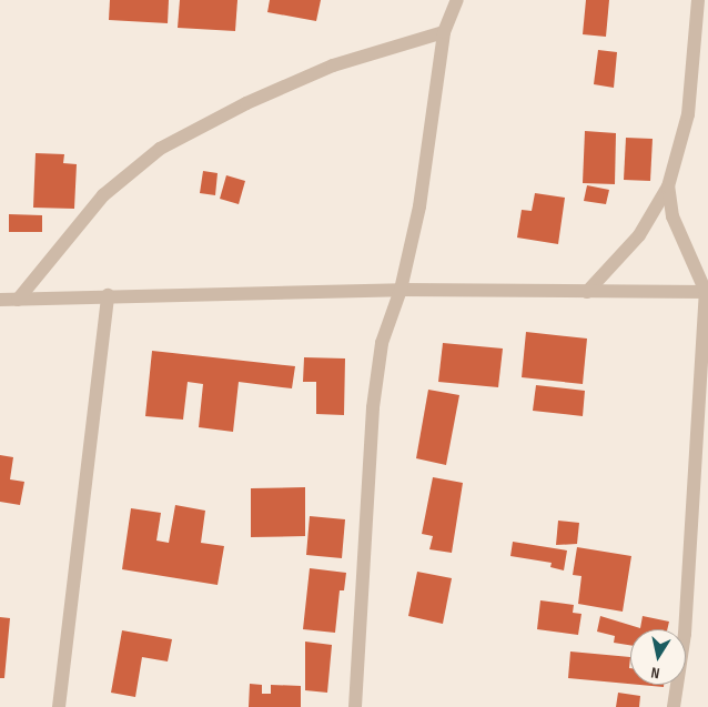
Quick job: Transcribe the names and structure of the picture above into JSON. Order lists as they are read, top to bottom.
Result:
{
  "north": "bottom"
}
